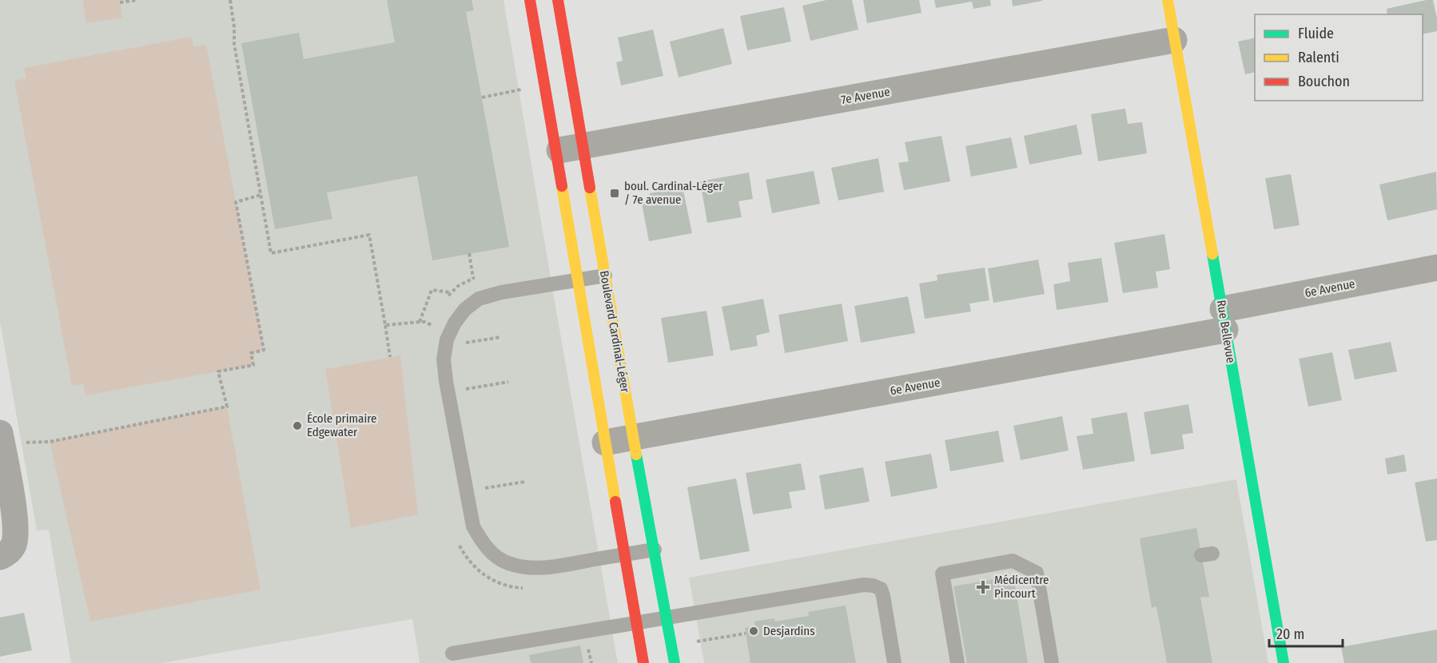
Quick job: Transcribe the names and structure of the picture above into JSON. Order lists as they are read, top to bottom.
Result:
{
  "streets": {
    "street": [
      "7e Avenue",
      "6e Avenue",
      "Boulevard Cardinal-Léger",
      "Rue Bellevue"
    ]
  },
  "crossings": [
    ["7e Avenue", "Boulevard Cardinal-Léger"],
    ["7e Avenue", "Rue Bellevue"],
    ["6e Avenue", "Boulevard Cardinal-Léger"],
    ["6e Avenue", "Rue Bellevue"]
  ],
  "places": {
    "transit": ["boul. Cardinal-Léger / 7e avenue"],
    "other": ["École primaire Edgewater", "Desjardins"],
    "health": ["Médicentre Pincourt"]
  },
  "legend": ["Fluide", "Ralenti", "Bouchon"],
  "scale_bar": "20 m"
}
